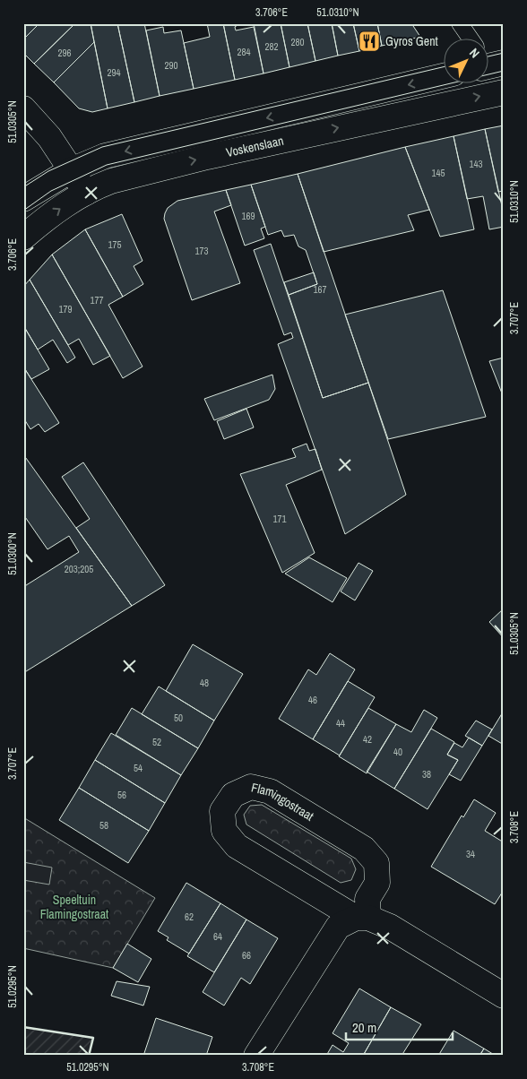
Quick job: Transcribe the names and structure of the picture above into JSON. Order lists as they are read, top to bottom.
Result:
{
  "streets": {
    "street": ["Voskenslaan", "Flamingostraat"]
  },
  "parks": ["Speeltuin Flamingostraat"],
  "places": {
    "restaurant": ["Gyros Gent"]
  },
  "house_numbers": [
    "280",
    "282",
    "284",
    "296",
    "290",
    "294",
    "143",
    "145",
    "169",
    "175",
    "173",
    "167",
    "177",
    "179",
    "171",
    "203;205",
    "48",
    "46",
    "50",
    "44",
    "42",
    "52",
    "40",
    "54",
    "38",
    "56",
    "58",
    "34",
    "62",
    "64",
    "66"
  ],
  "scale_bar": "20 m",
  "north": "top right",
  "coordinates": [
    "3.706°E",
    "51.0310°N",
    "51.0305°N",
    "3.707°E",
    "51.0300°N",
    "3.708°E",
    "51.0295°N"
  ]
}
